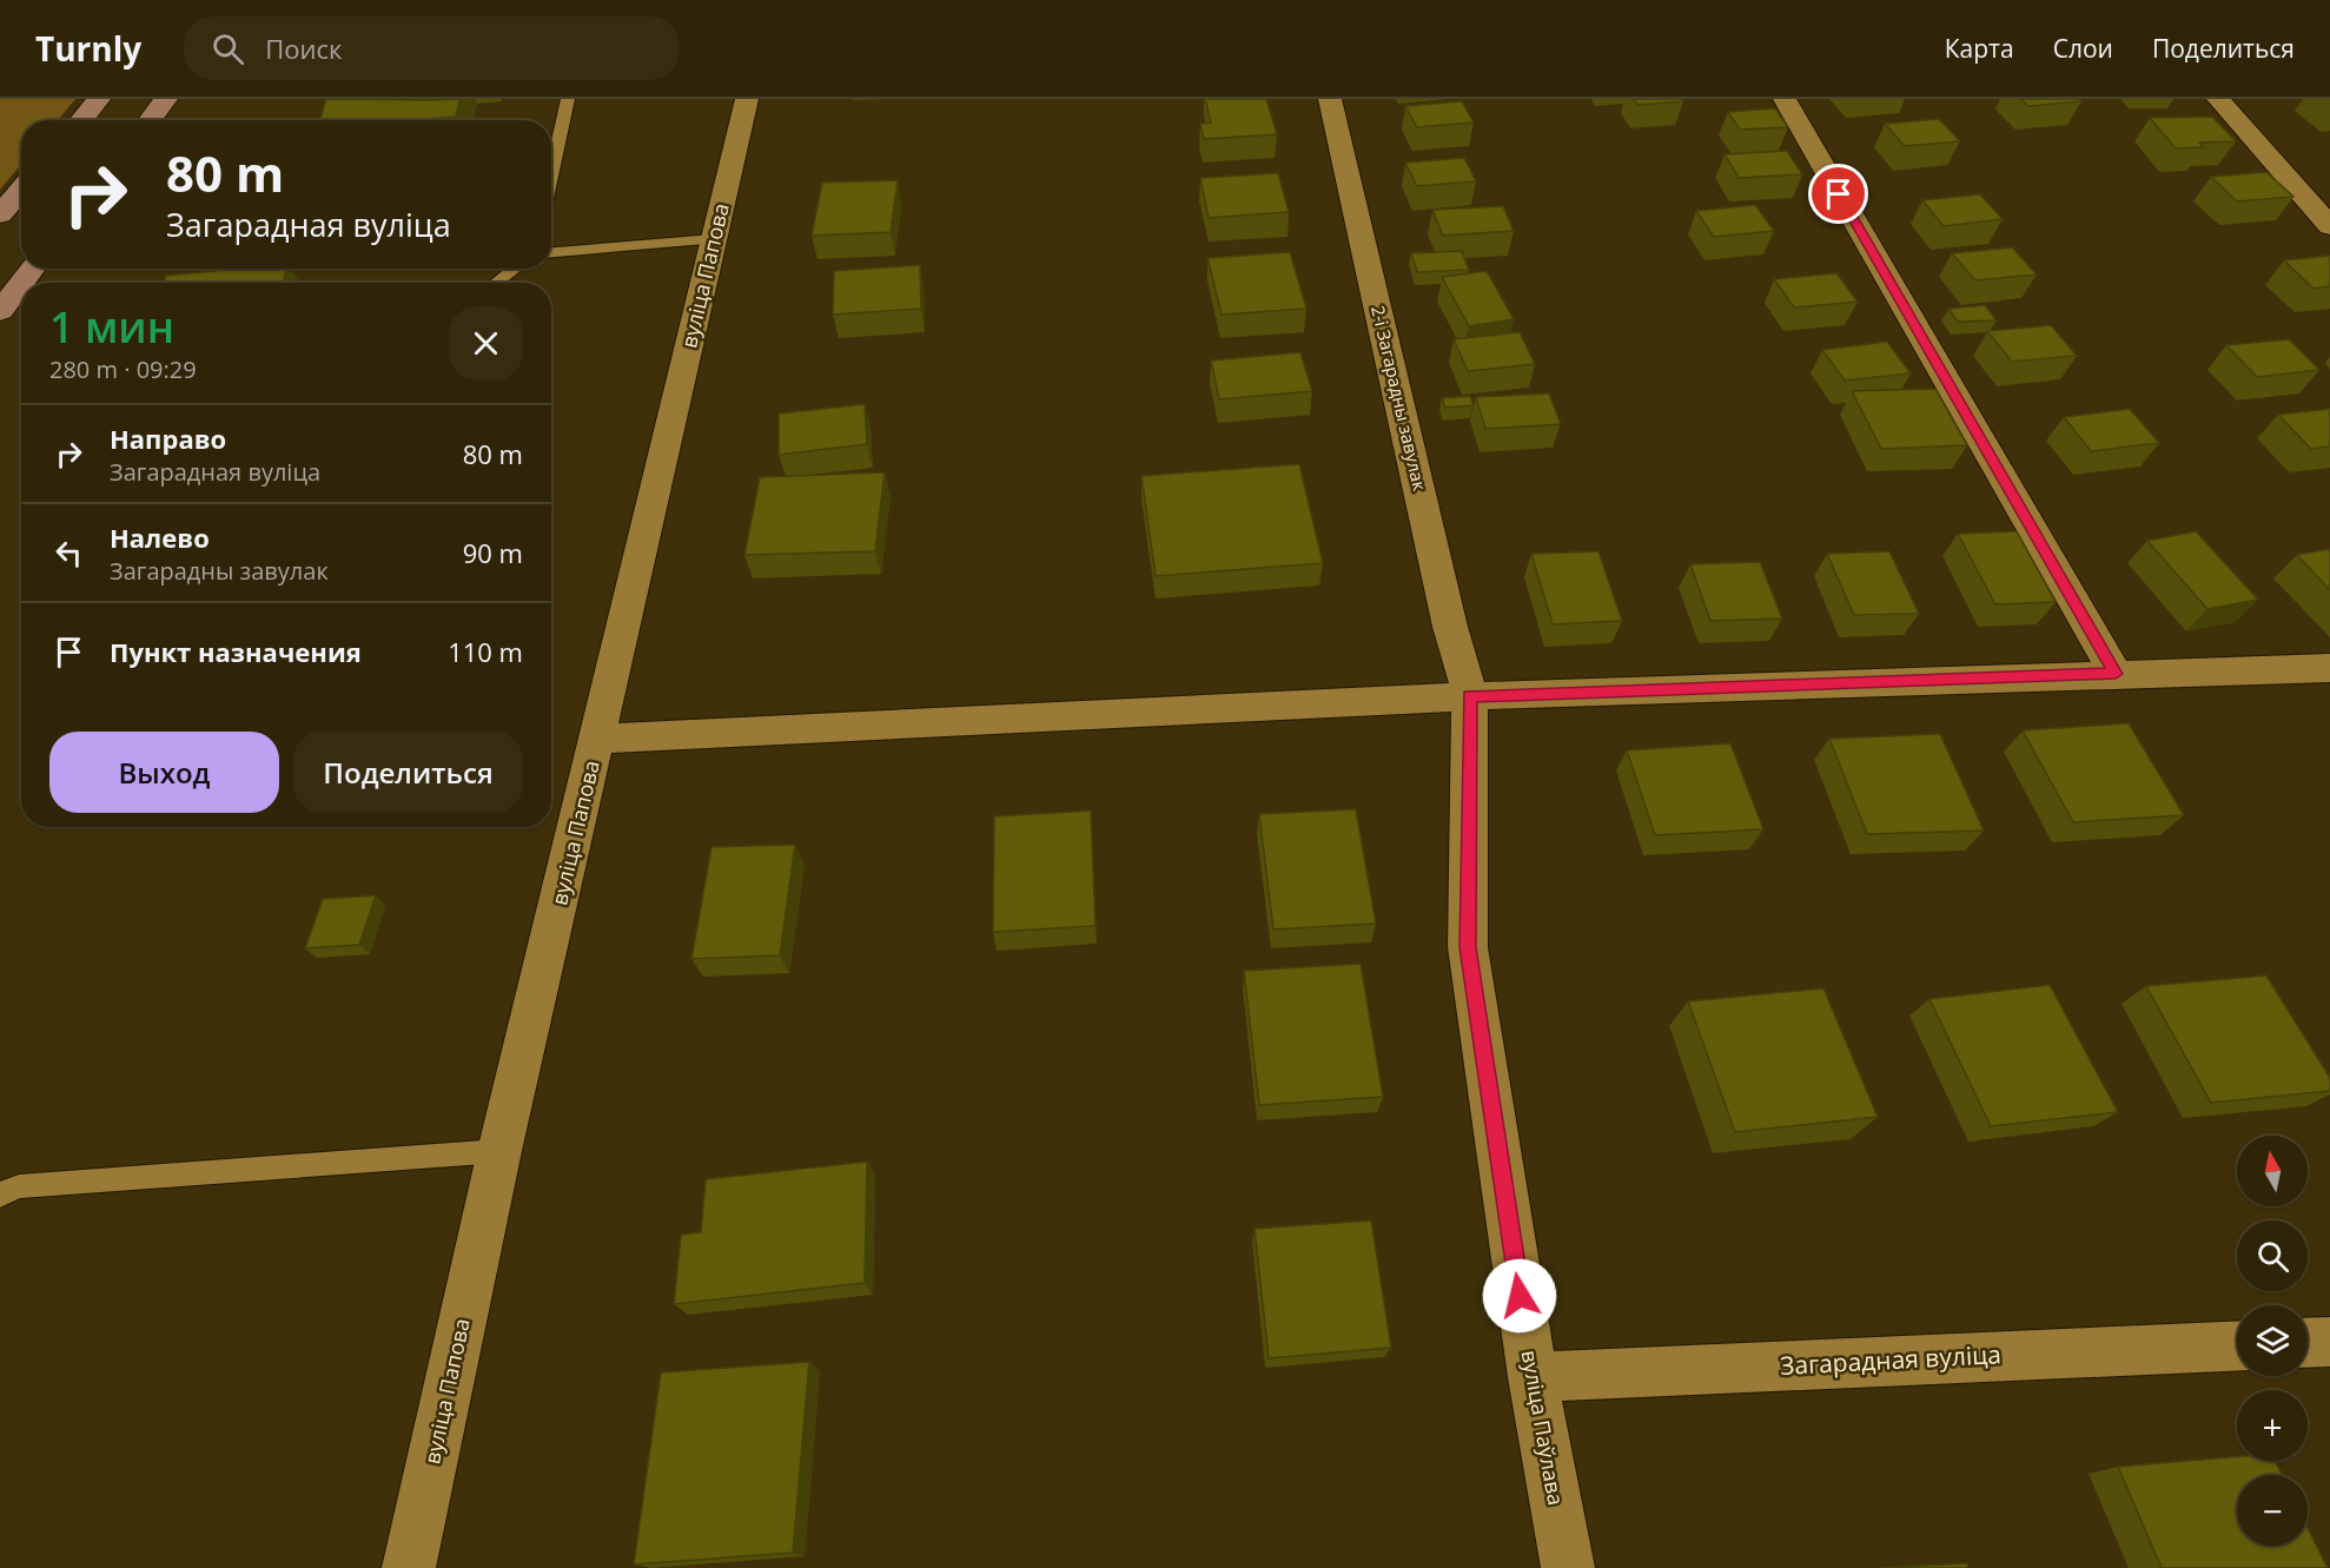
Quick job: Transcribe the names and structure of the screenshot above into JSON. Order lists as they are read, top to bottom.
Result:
{
  "streets": {
    "street": [
      "вуліца Папова",
      "2-і Загарадны завулак",
      "Загарадная вуліца",
      "вуліца Паўлава"
    ]
  },
  "crossings": [
    ["2-і Загарадны завулак", "вуліца Паўлава"],
    ["Загарадная вуліца", "вуліца Паўлава"]
  ],
  "north": "top",
  "page": {
    "header": "Turnly",
    "search": "Поиск",
    "nav": ["Карта", "Слои", "Поделиться"],
    "turn": ["80 m", "Загарадная вуліца"],
    "heading": ["1 мин", "280 m · 09:29"],
    "list": [
      {
        "name": "Направо",
        "note": "Загарадная вуліца",
        "value": "80 m"
      },
      {
        "name": "Налево",
        "note": "Загарадны завулак",
        "value": "90 m"
      },
      {
        "name": "Пункт назначения",
        "value": "110 m"
      }
    ],
    "buttons": ["Выход", "Поделиться"],
    "map_buttons": ["+", "−"]
  }
}
